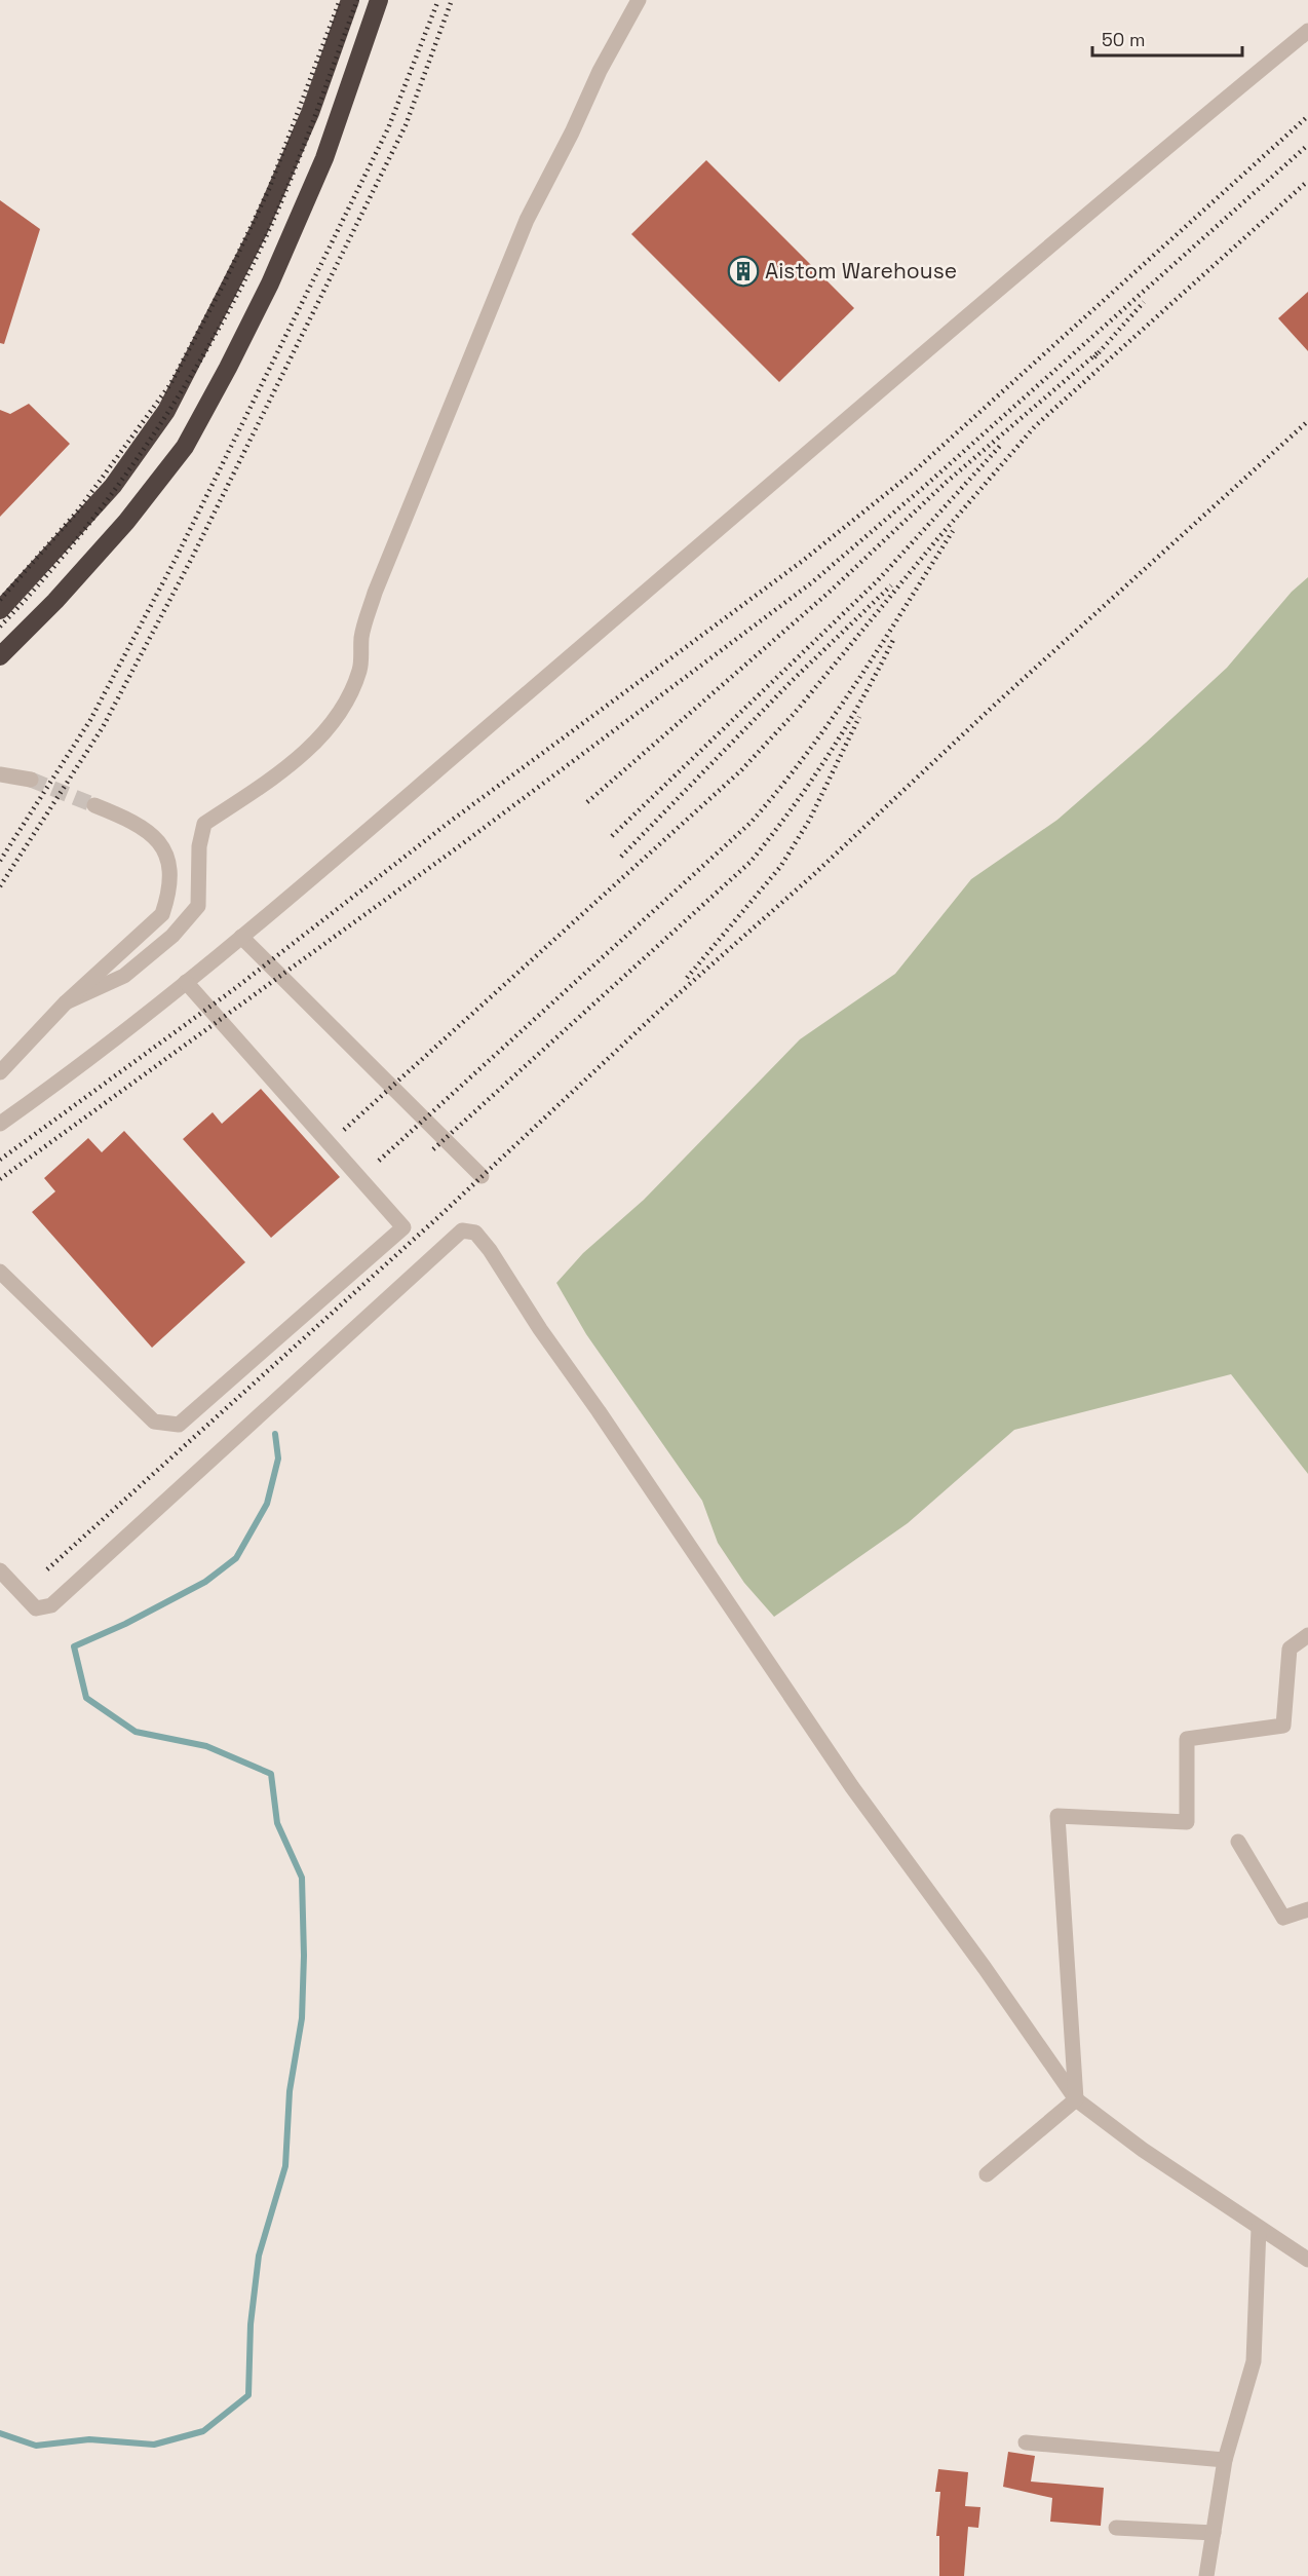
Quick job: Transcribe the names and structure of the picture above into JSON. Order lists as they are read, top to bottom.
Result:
{
  "places": {
    "building": ["Aistom Warehouse"]
  },
  "scale_bar": "50 m"
}
